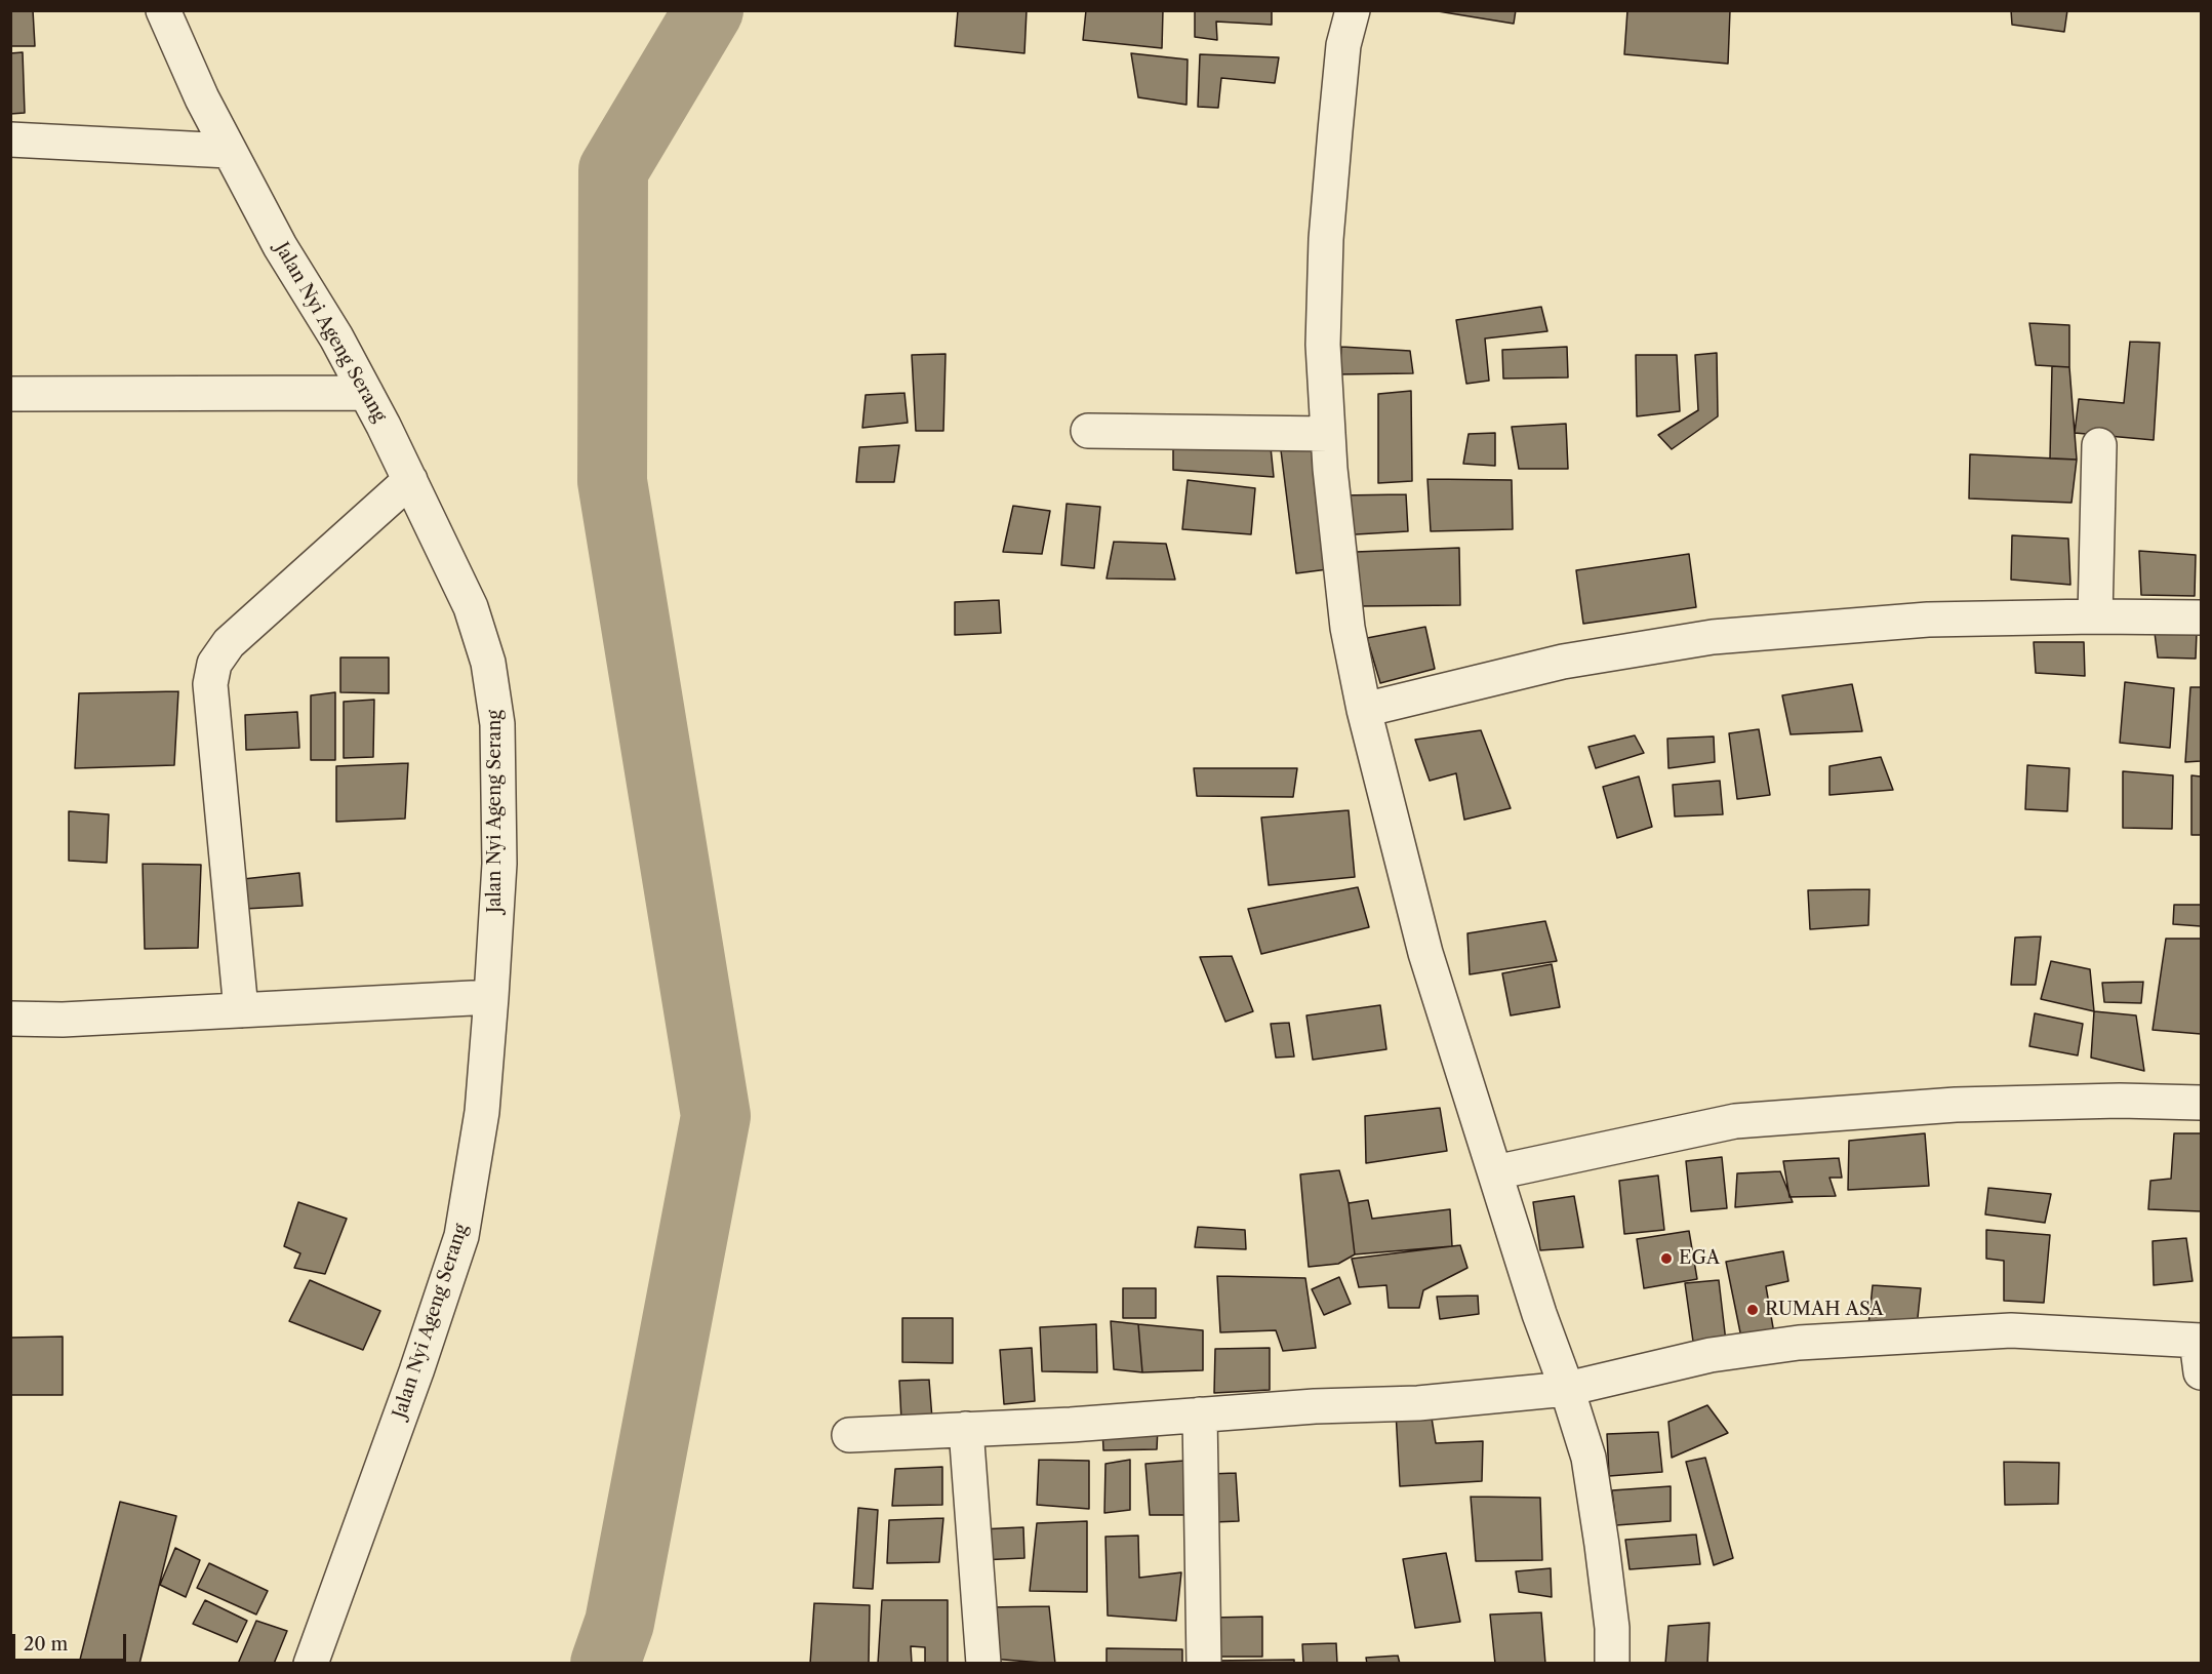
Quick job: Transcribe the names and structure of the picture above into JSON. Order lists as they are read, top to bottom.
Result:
{
  "streets": {
    "street": ["Jalan Nyi Ageng Serang"]
  },
  "places": ["EGA", "RUMAH ASA"],
  "scale_bar": "20 m"
}
